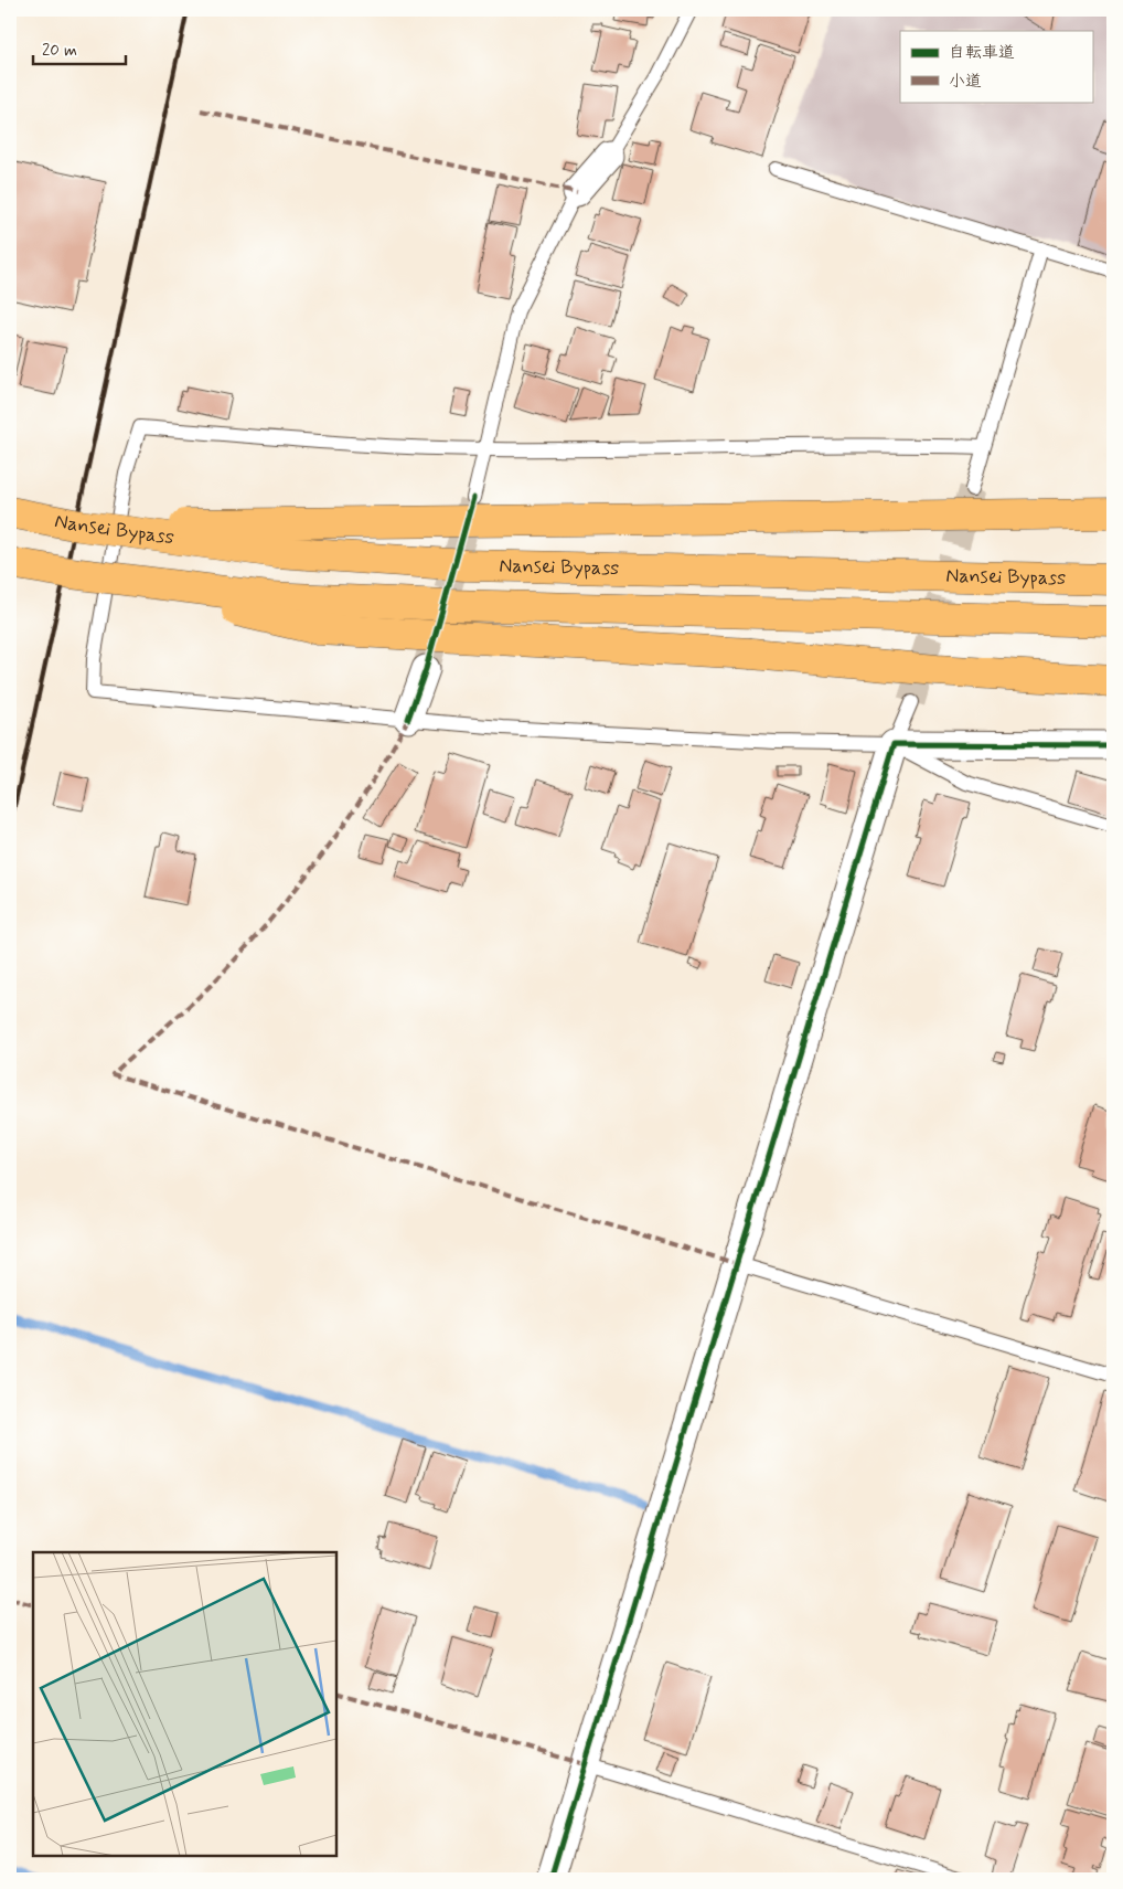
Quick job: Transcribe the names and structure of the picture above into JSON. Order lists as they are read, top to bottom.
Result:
{
  "streets": {
    "highway": ["Nansei Bypass"]
  },
  "legend": ["自転車道", "小道"],
  "scale_bar": "20 m"
}
